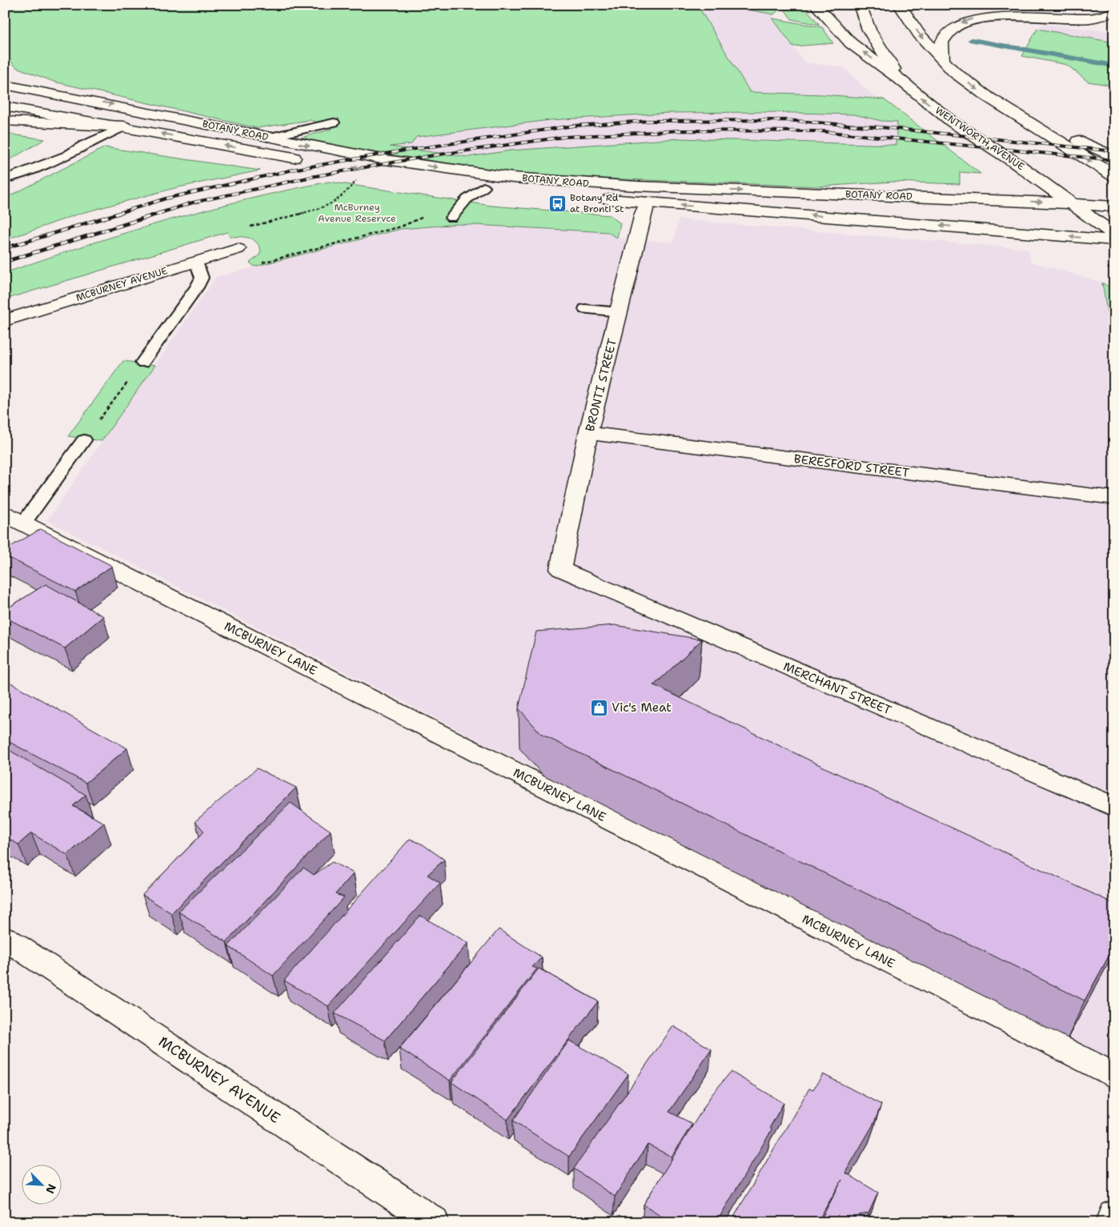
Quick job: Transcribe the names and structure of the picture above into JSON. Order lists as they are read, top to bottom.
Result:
{
  "streets": {
    "main road": [
      "BOTANY ROAD",
      "WENTWORTH AVENUE",
      "MCBURNEY AVENUE",
      "BRONTI STREET",
      "BERESFORD STREET",
      "MCBURNEY LANE",
      "MERCHANT STREET"
    ]
  },
  "crossings": [
    ["BOTANY ROAD", "WENTWORTH AVENUE"],
    ["BOTANY ROAD", "BRONTI STREET"],
    ["BRONTI STREET", "BERESFORD STREET"],
    ["BRONTI STREET", "MERCHANT STREET"]
  ],
  "parks": ["McBurney Avenue Reservce"],
  "places": {
    "bus stop": ["Botany Rd at Bronti St"],
    "shop": ["Vic's Meat"]
  },
  "north": "bottom right"
}
